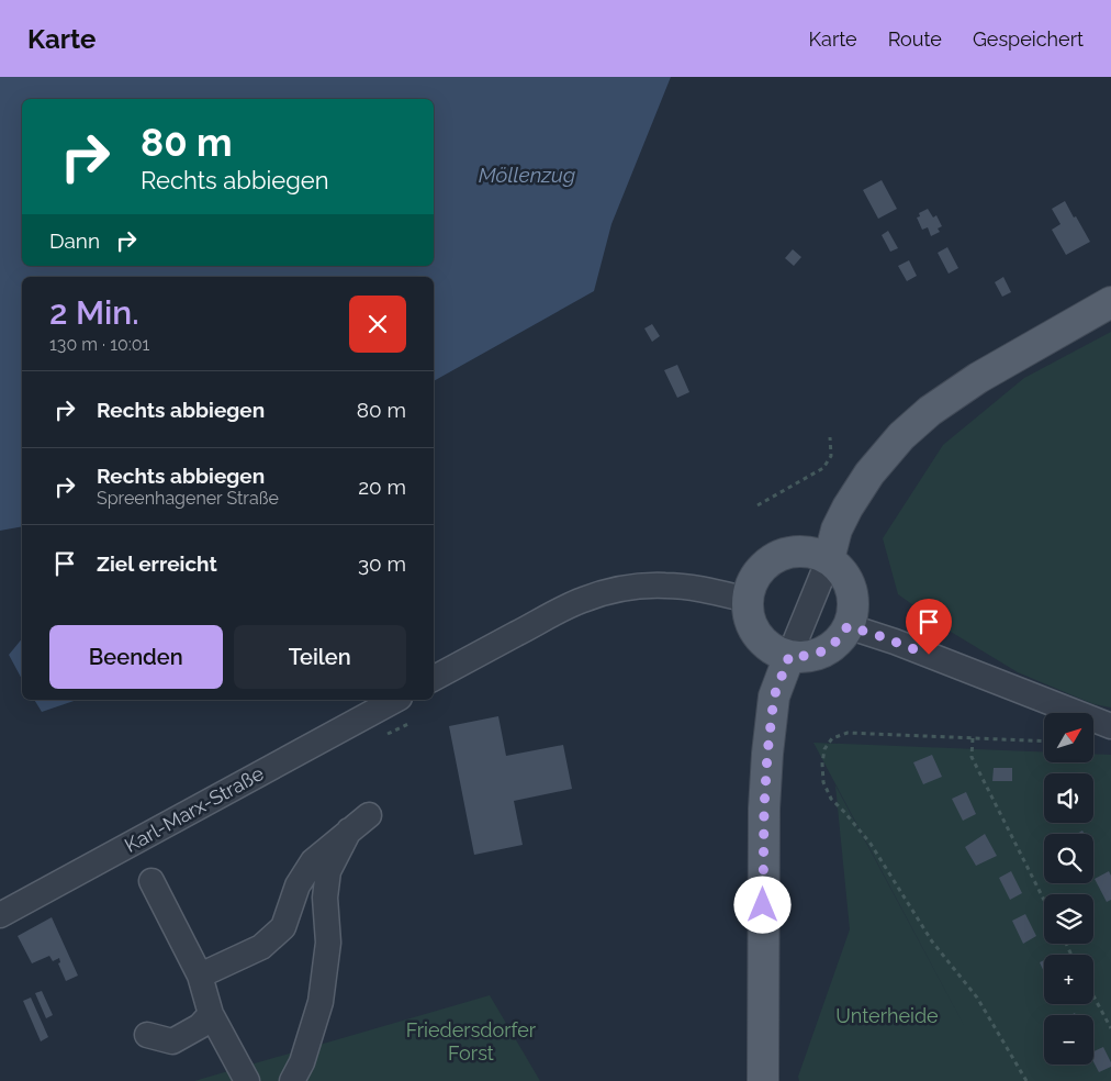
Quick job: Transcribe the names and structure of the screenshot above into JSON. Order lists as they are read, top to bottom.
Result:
{
  "streets": {
    "street": ["Karl-Marx-Straße"]
  },
  "water": ["Möllenzug"],
  "parks": ["Unterheide", "Friedersdorfer Forst"],
  "north": "top right",
  "page": {
    "header": "Karte",
    "nav": ["Karte", "Route", "Gespeichert"],
    "turn": ["80 m", "Rechts abbiegen"],
    "then": "Dann",
    "heading": ["2 Min.", "130 m · 10:01"],
    "list": [
      {
        "name": "Rechts abbiegen",
        "value": "80 m"
      },
      {
        "name": "Rechts abbiegen",
        "note": "Spreenhagener Straße",
        "value": "20 m"
      },
      {
        "name": "Ziel erreicht",
        "value": "30 m"
      }
    ],
    "buttons": ["Beenden", "Teilen"],
    "map_buttons": ["+", "−"]
  }
}
